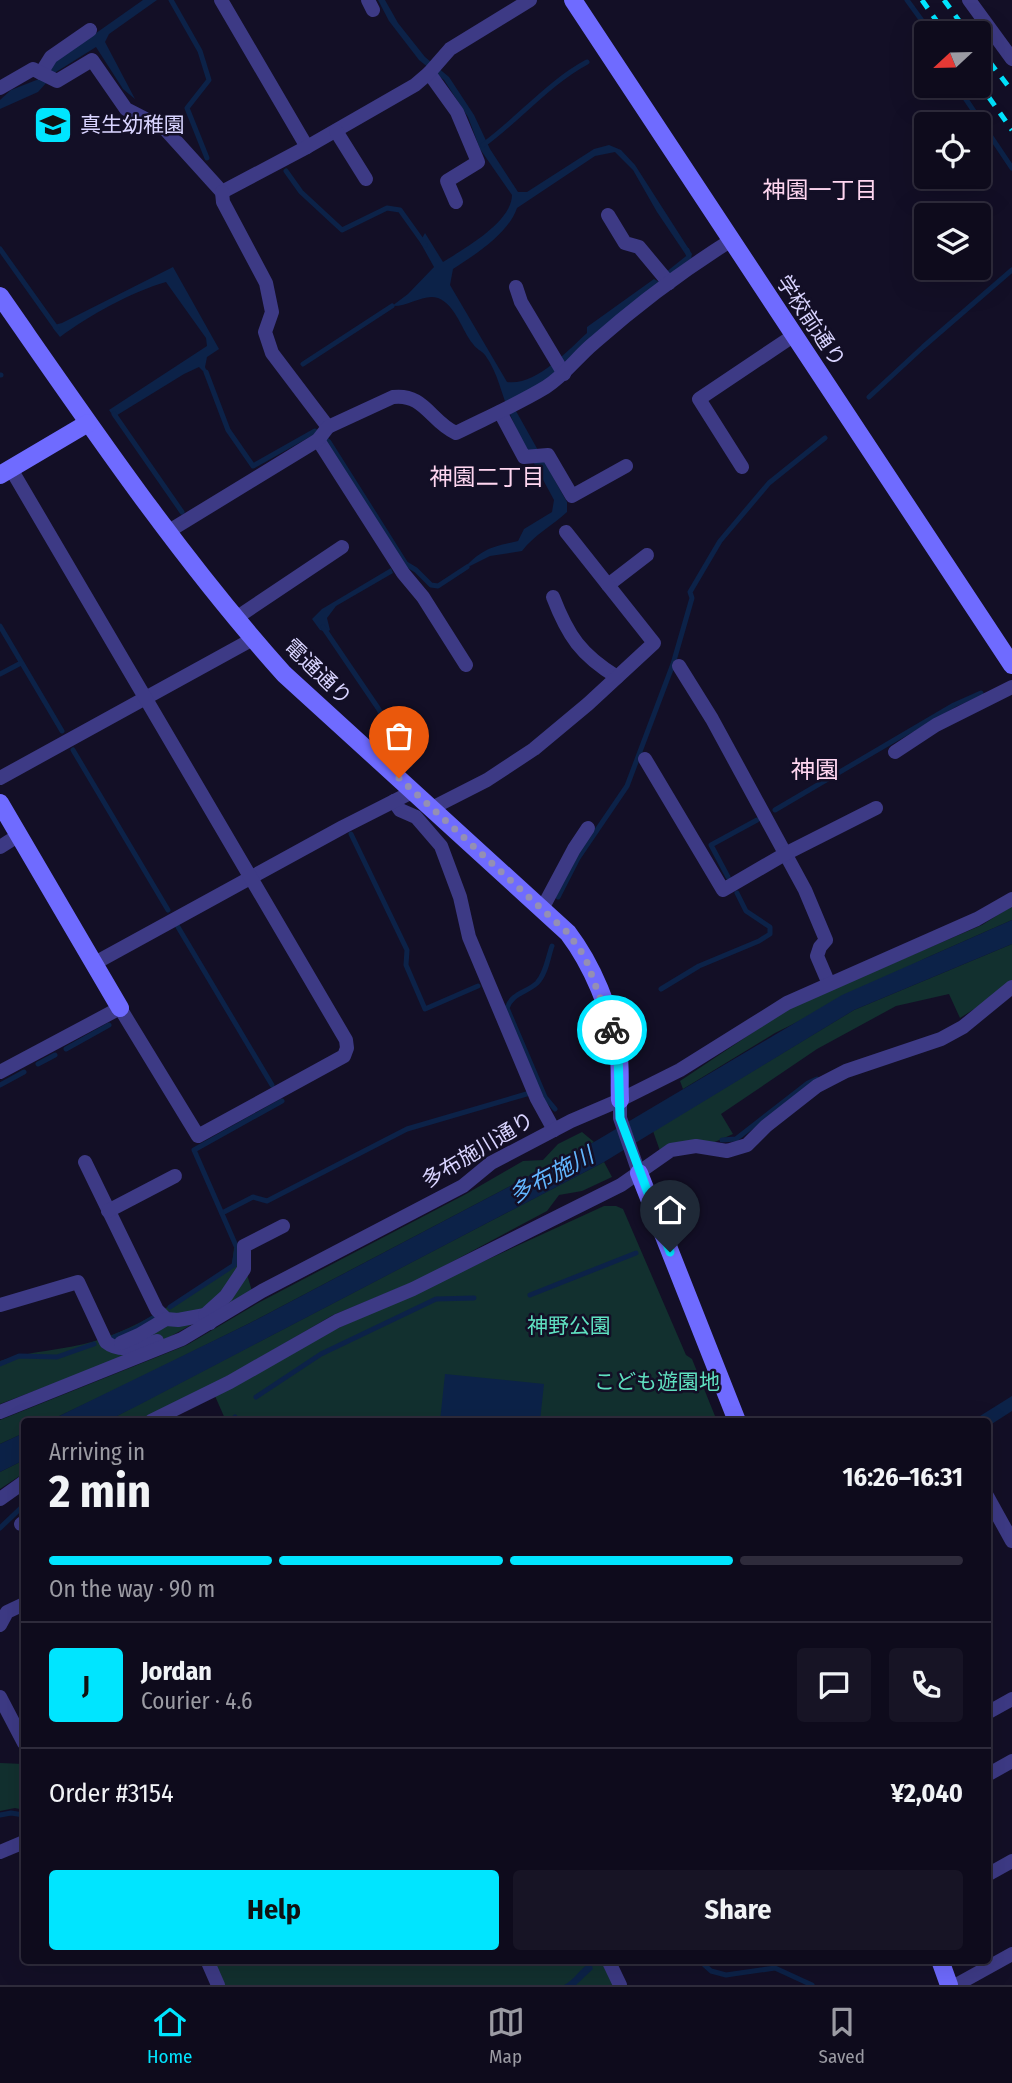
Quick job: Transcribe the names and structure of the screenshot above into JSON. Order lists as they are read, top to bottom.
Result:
{
  "streets": {
    "street": ["学校前通り", "電通通り", "多布施川通り"]
  },
  "crossings": [
    ["電通通り", "多布施川通り"]
  ],
  "districts": ["神園一丁目", "神園二丁目", "神園"],
  "water": ["多布施川"],
  "parks": ["神野公園", "こども遊園地"],
  "places": {
    "school or university": ["真生幼稚園"]
  },
  "north": "left",
  "page": {
    "heading": ["2 min", "Arriving in", "16:26–16:31"],
    "panel": [
      "Jordan",
      "Courier · 4.6",
      "Order #3154",
      "¥2,040"
    ],
    "bar": "On the way · 90 m",
    "round": "J",
    "buttons": ["Help", "Share"],
    "tabs": ["Home", "Map", "Saved"]
  }
}
